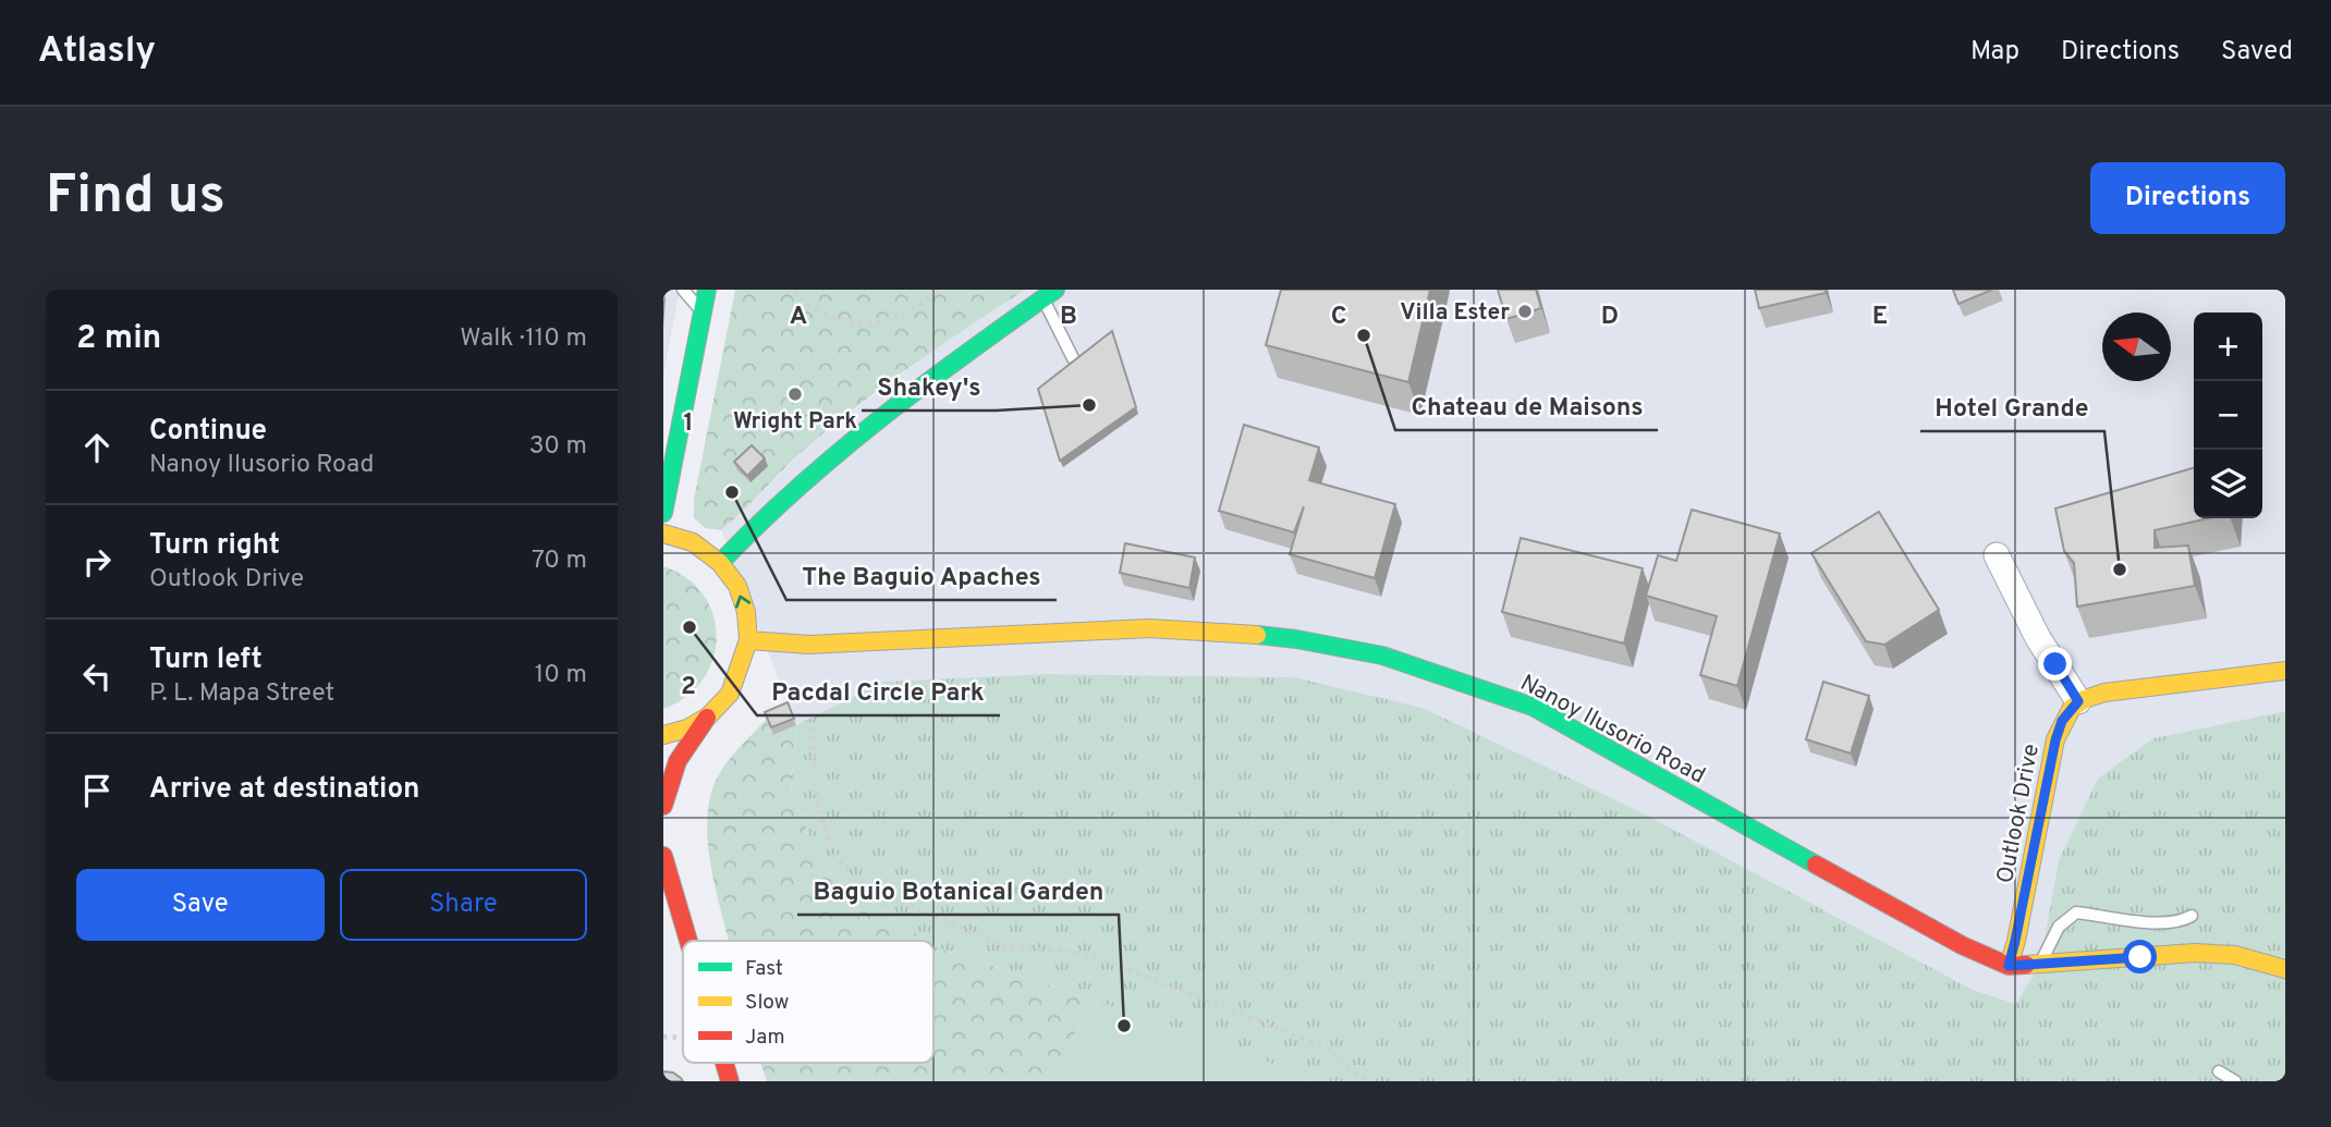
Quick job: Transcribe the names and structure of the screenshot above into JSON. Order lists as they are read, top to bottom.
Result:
{
  "streets": {
    "main road": ["Nanoy Ilusorio Road", "Outlook Drive"]
  },
  "crossings": [
    ["Nanoy Ilusorio Road", "Outlook Drive"]
  ],
  "places": [
    "Villa Ester",
    "Chateau de Maisons",
    "Wright Park",
    "Shakey's",
    "The Baguio Apaches",
    "Hotel Grande",
    "Pacdal Circle Park",
    "Baguio Botanical Garden"
  ],
  "legend": ["Fast", "Slow", "Jam"],
  "north": "left",
  "page": {
    "header": "Atlasly",
    "nav": ["Map", "Directions", "Saved"],
    "buttons": [
      "Directions",
      ["Save", "Share"]
    ],
    "title": "Find us",
    "heading": ["2 min", "Walk · 110 m"],
    "map_buttons": ["+", "−"],
    "list": [
      ["Continue", "Nanoy Ilusorio Road", "30 m"],
      ["Turn right", "Outlook Drive", "70 m"],
      ["Turn left", "P. L. Mapa Street", "10 m"],
      "Arrive at destination"
    ]
  },
  "grid": {
    "columns": [
      "A",
      "B",
      "C",
      "D",
      "E"
    ],
    "rows": ["1", "2"]
  }
}
